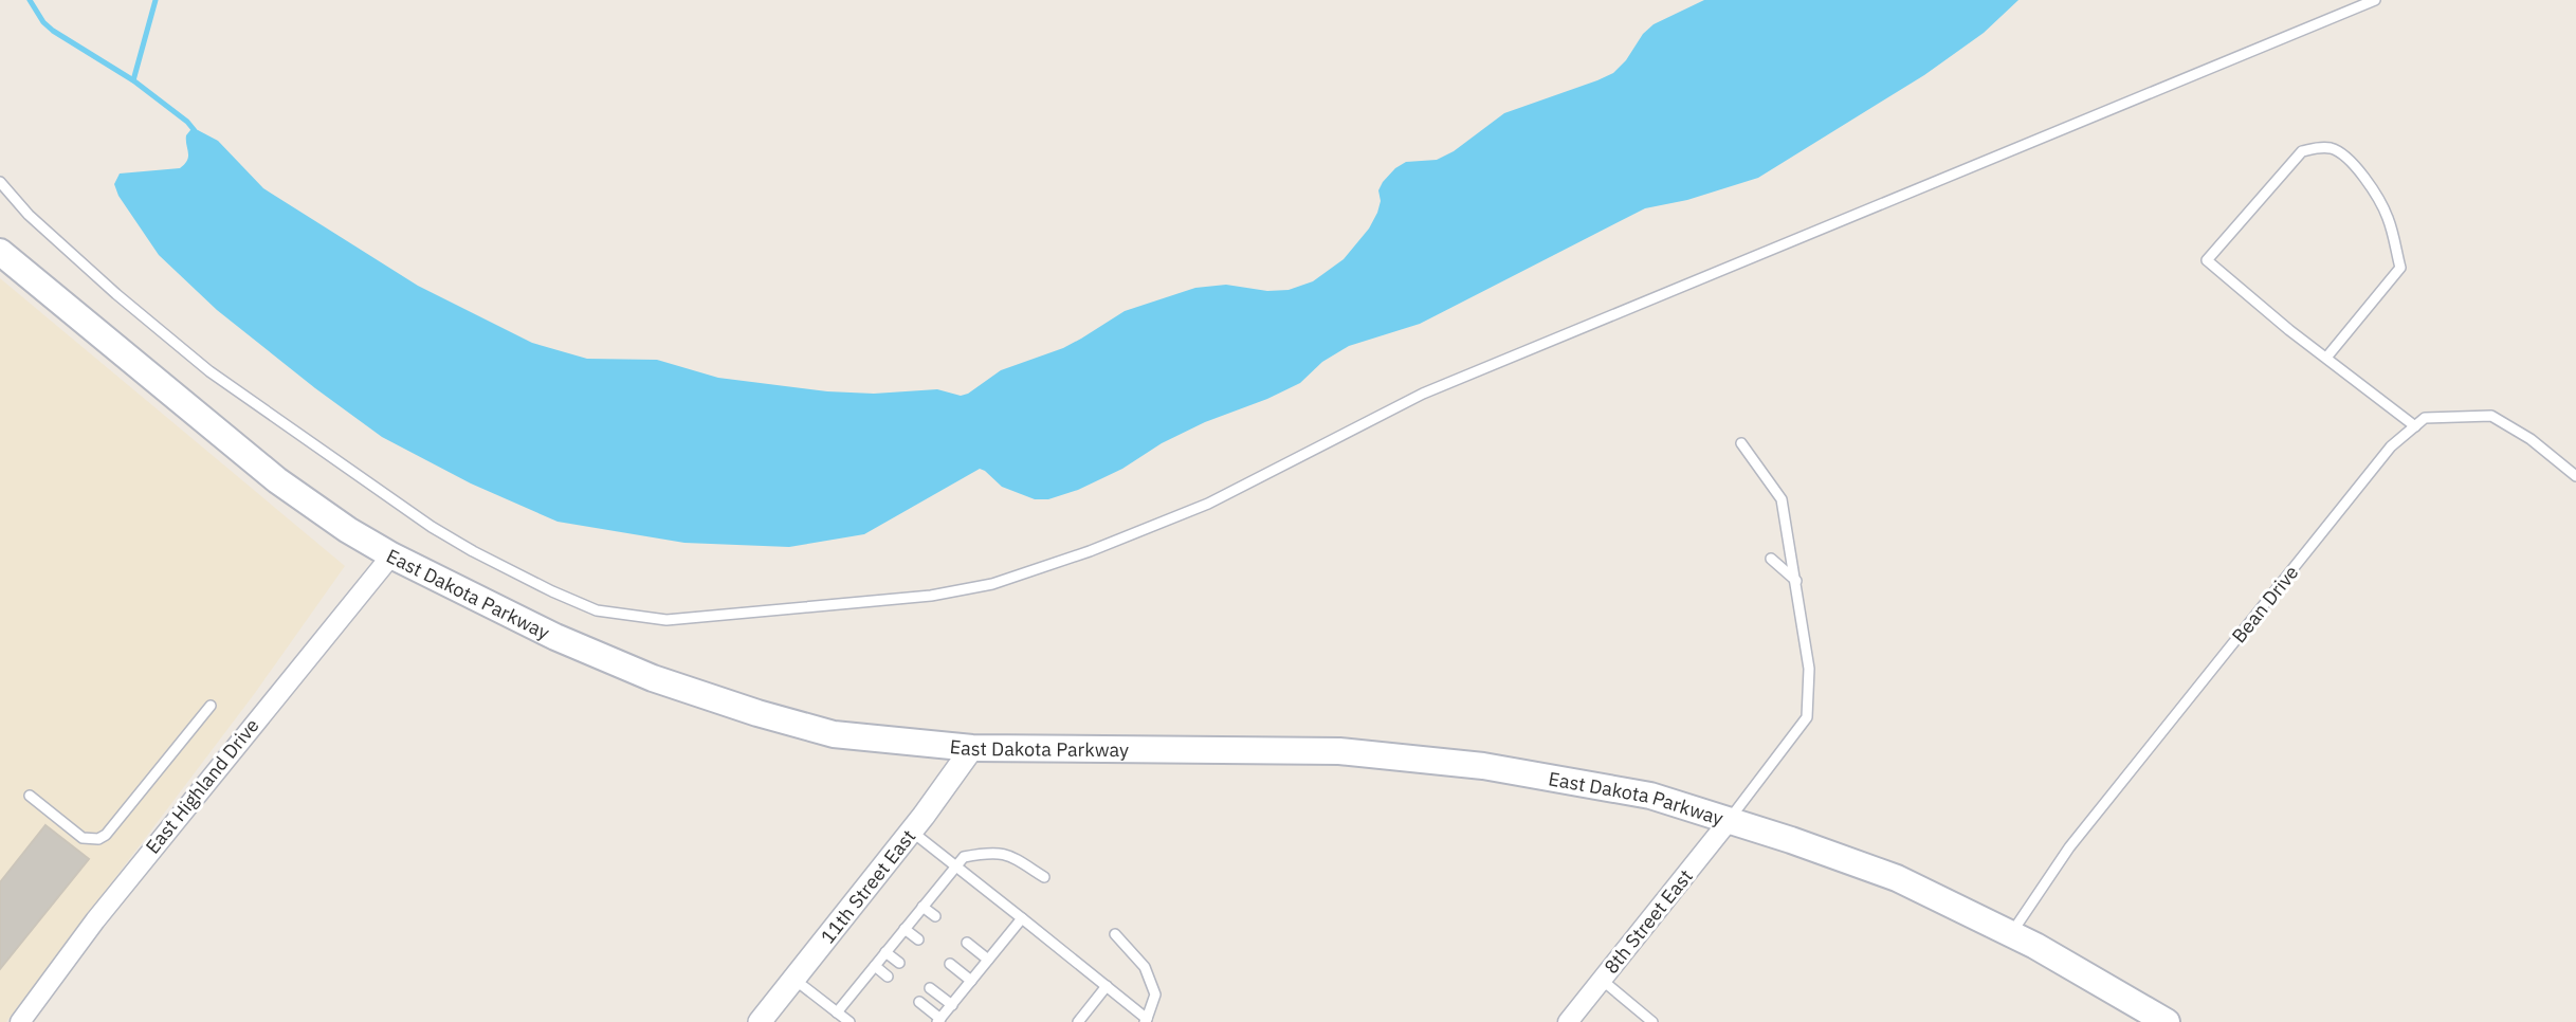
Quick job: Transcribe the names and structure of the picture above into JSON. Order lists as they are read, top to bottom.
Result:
{
  "streets": {
    "main road": ["East Dakota Parkway"],
    "street": ["East Highland Drive", "11th Street East", "8th Street East"],
    "lane": ["Bean Drive"]
  },
  "crossings": [
    ["East Dakota Parkway", "Bean Drive"],
    ["East Dakota Parkway", "East Highland Drive"],
    ["East Dakota Parkway", "11th Street East"],
    ["East Dakota Parkway", "8th Street East"]
  ]
}
